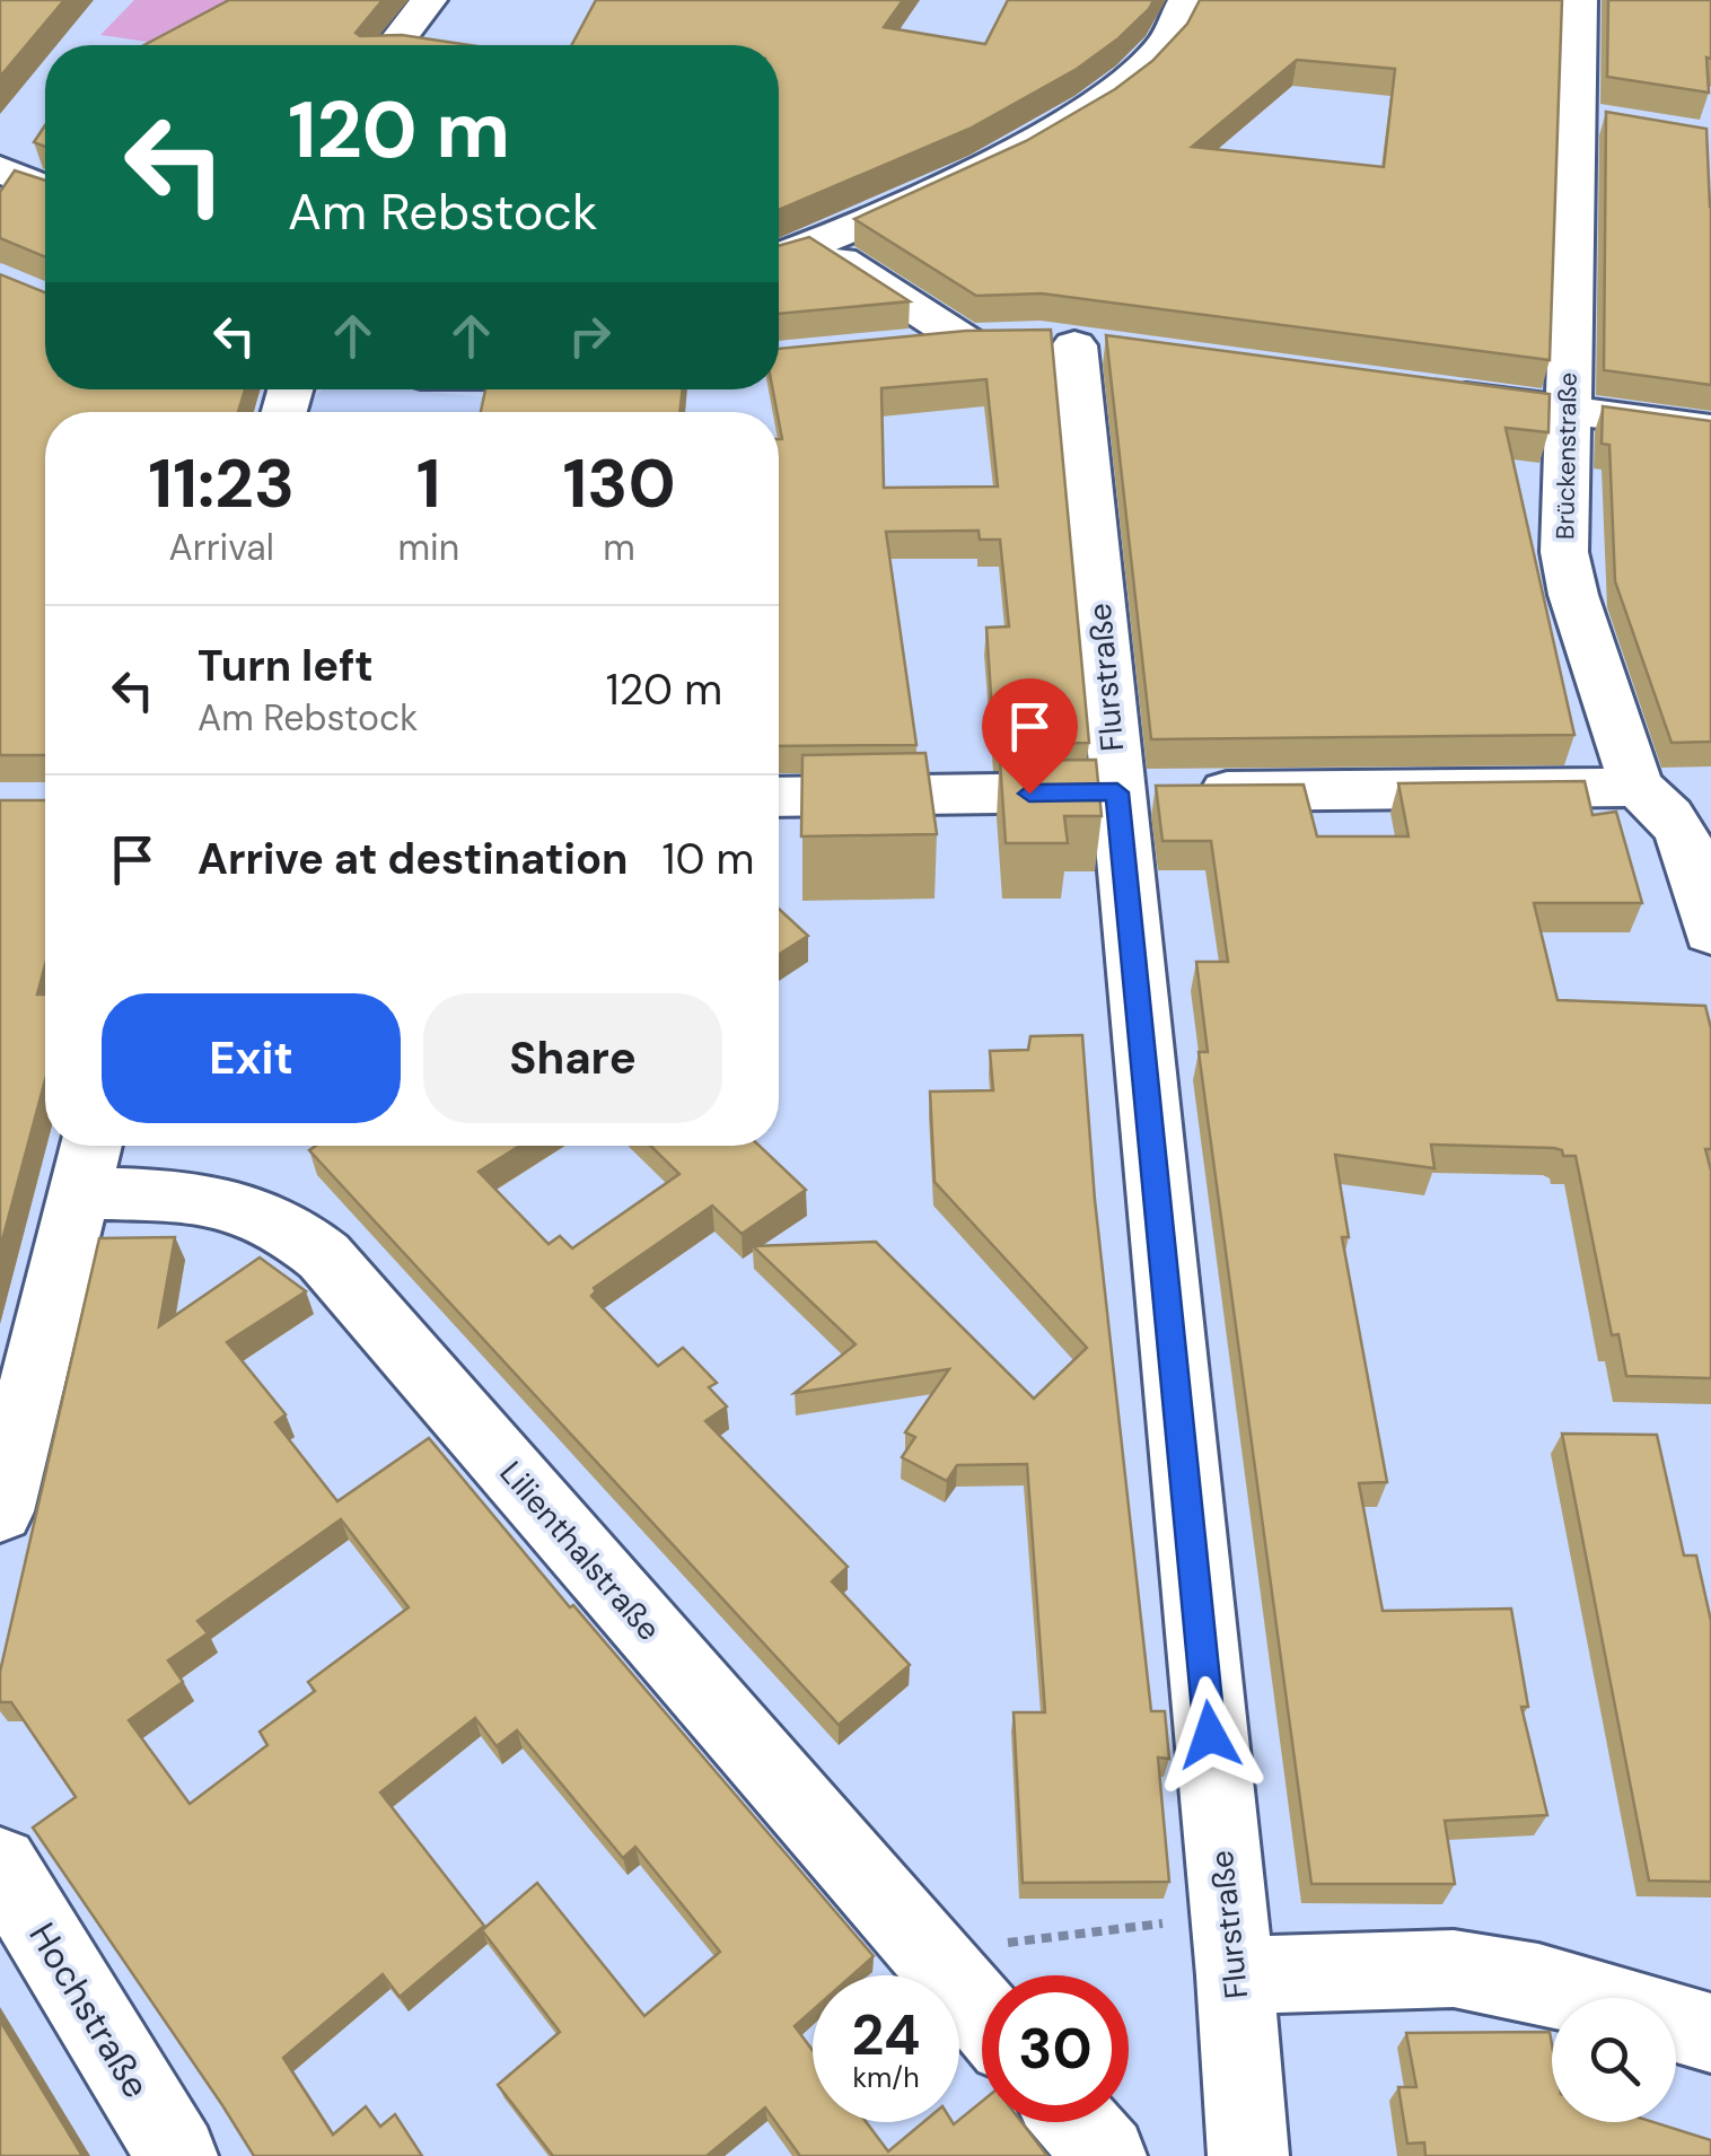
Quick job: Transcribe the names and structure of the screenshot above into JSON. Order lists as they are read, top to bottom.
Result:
{
  "streets": {
    "street": [
      "Brückenstraße",
      "Flurstraße",
      "Lilienthalstraße",
      "Hochstraße"
    ]
  },
  "page": {
    "turn": ["120 m", "Am Rebstock"],
    "eta": [
      "11:23",
      "Arrival",
      "1",
      "min",
      "130",
      "m"
    ],
    "list": [
      {
        "name": "Turn left",
        "note": "Am Rebstock",
        "value": "120 m"
      },
      {
        "name": "Arrive at destination",
        "value": "10 m"
      }
    ],
    "buttons": ["Exit", "Share"],
    "speed": "24 km/h",
    "limit": "30"
  }
}
